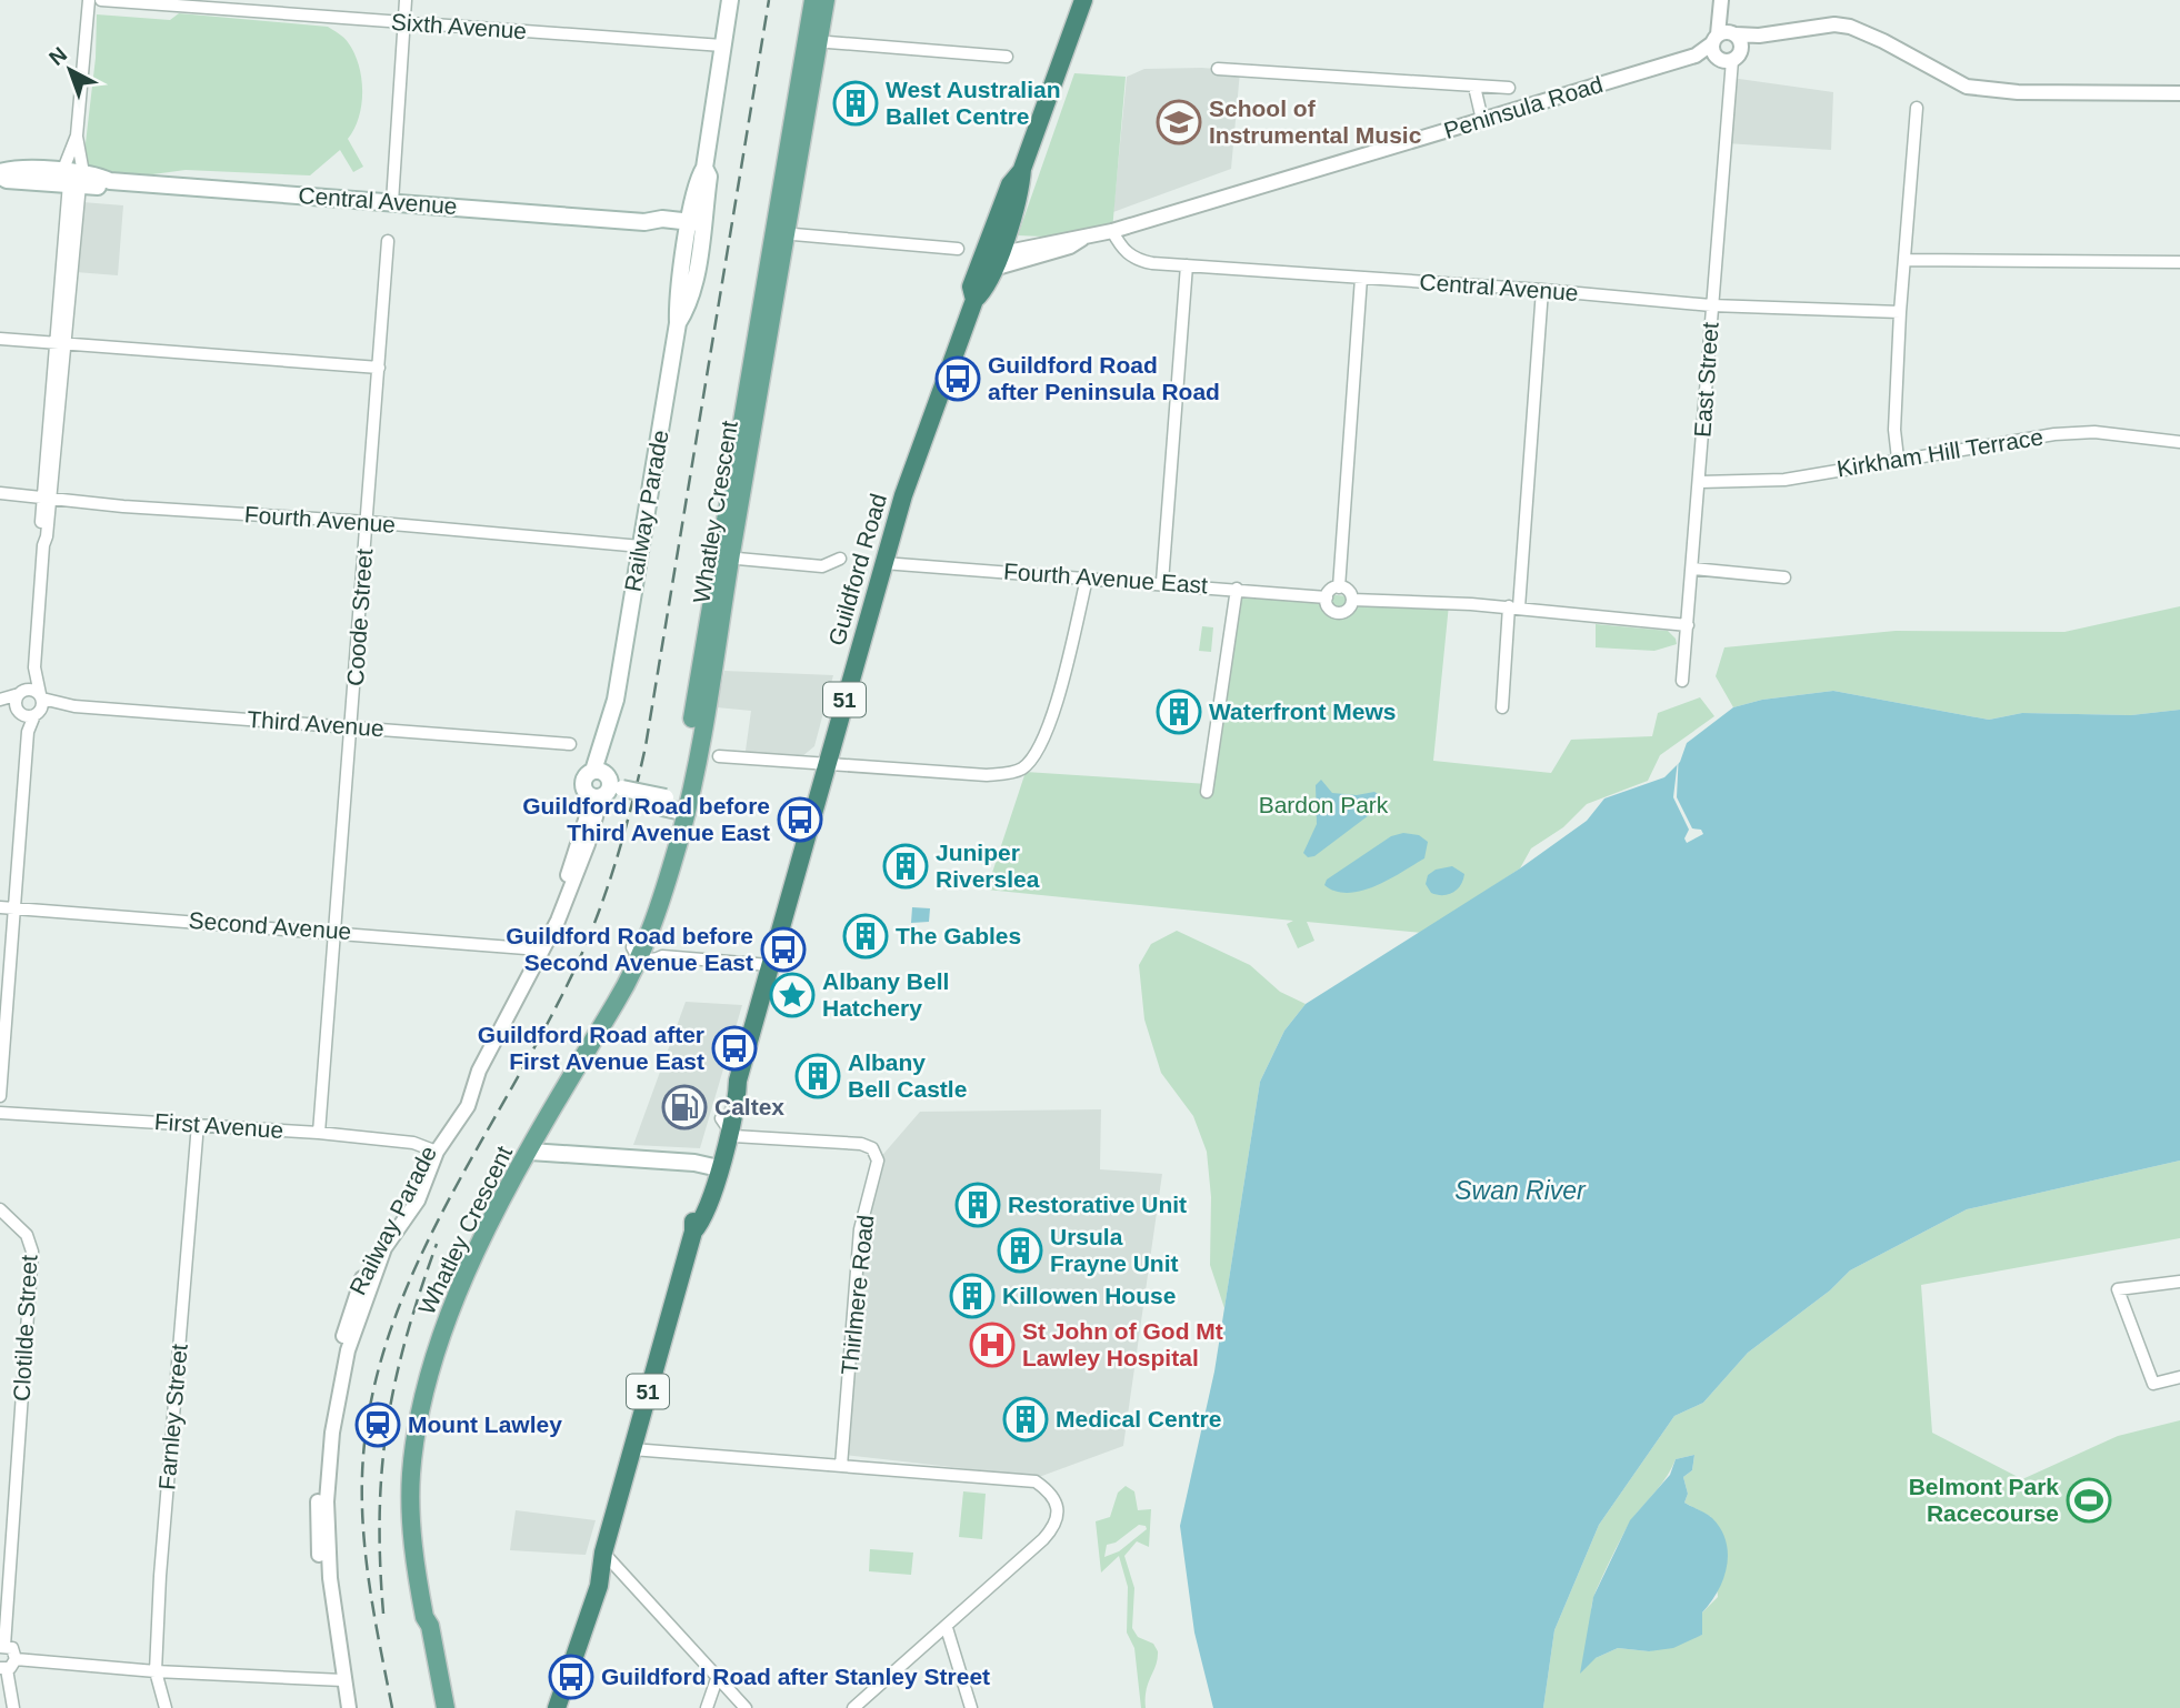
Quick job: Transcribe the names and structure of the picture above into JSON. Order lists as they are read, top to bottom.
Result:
{
  "streets": {
    "highway": ["Guildford Road", "51"],
    "main road": ["Central Avenue", "Railway Parade", "Whatley Crescent"],
    "street": [
      "Sixth Avenue",
      "Peninsula Road",
      "East Street",
      "Kirkham Hill Terrace",
      "Fourth Avenue",
      "Fourth Avenue East",
      "Coode Street",
      "Third Avenue",
      "Second Avenue",
      "First Avenue",
      "Thirlmere Road",
      "Clotilde Street",
      "Farnley Street"
    ]
  },
  "crossings": [
    ["Sixth Avenue", "Railway Parade"],
    ["Peninsula Road", "Central Avenue"],
    ["Peninsula Road", "East Street"],
    ["Peninsula Road", "Guildford Road"],
    ["Central Avenue", "East Street"],
    ["Central Avenue", "Railway Parade"],
    ["East Street", "Kirkham Hill Terrace"],
    ["Railway Parade", "Fourth Avenue"],
    ["Railway Parade", "Second Avenue"],
    ["Railway Parade", "First Avenue"],
    ["Fourth Avenue", "Coode Street"],
    ["Guildford Road", "Fourth Avenue East"],
    ["Guildford Road", "Thirlmere Road"],
    ["Coode Street", "Third Avenue"],
    ["Coode Street", "Second Avenue"],
    ["Coode Street", "First Avenue"],
    ["First Avenue", "Farnley Street"]
  ],
  "water": ["Swan River"],
  "parks": ["Bardon Park"],
  "places": {
    "building": [
      "West Australian Ballet Centre",
      "Waterfront Mews",
      "Juniper Riverslea",
      "The Gables",
      "Albany Bell Castle",
      "Restorative Unit",
      "Ursula Frayne Unit",
      "Killowen House",
      "Medical Centre"
    ],
    "school or university": ["School of Instrumental Music"],
    "bus stop": [
      "Guildford Road after Peninsula Road",
      "Guildford Road before Third Avenue East",
      "Guildford Road before Second Avenue East",
      "Guildford Road after First Avenue East",
      "Guildford Road after Stanley Street"
    ],
    "place": ["Albany Bell Hatchery"],
    "fuel station": ["Caltex"],
    "hospital": ["St John of God Mt Lawley Hospital"],
    "station": ["Mount Lawley"],
    "sports": ["Belmont Park Racecourse"]
  },
  "north": "top left"
}
